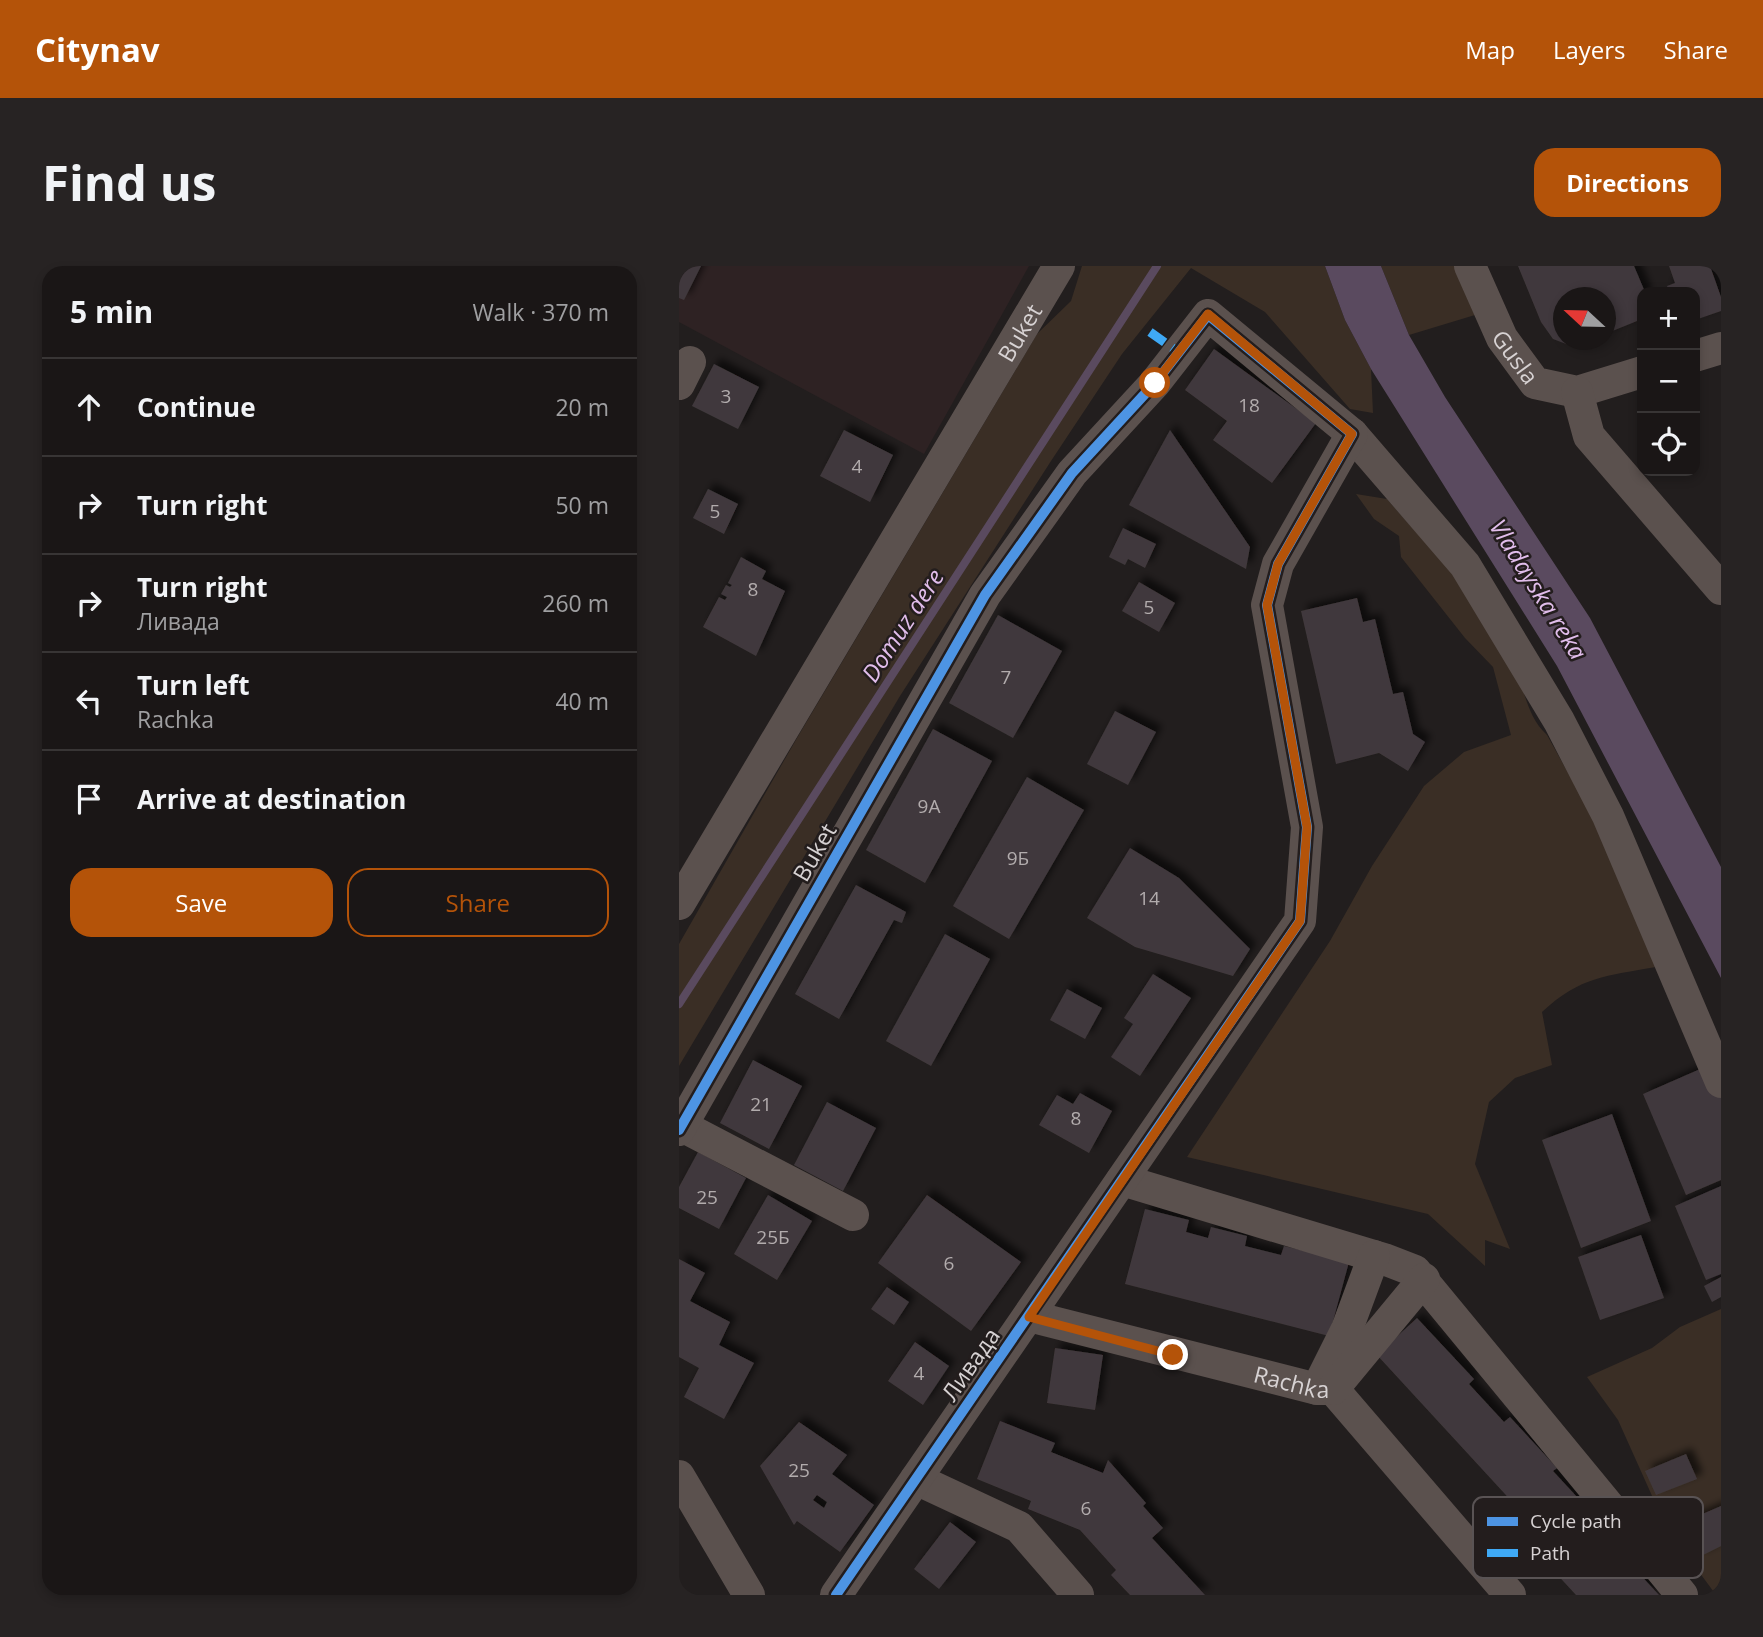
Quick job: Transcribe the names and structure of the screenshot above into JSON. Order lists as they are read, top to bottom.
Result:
{
  "streets": {
    "street": [
      "Buket",
      "Gusla",
      "Ливада",
      "Rachka"
    ]
  },
  "crossings": [
    ["Buket", "Ливада"],
    ["Ливада", "Rachka"]
  ],
  "water": ["Vladayska reka", "Domuz dere"],
  "house_numbers": [
    "3",
    "18",
    "4",
    "5",
    "8",
    "5",
    "7",
    "9А",
    "9Б",
    "14",
    "21",
    "8",
    "25",
    "25Б",
    "6",
    "4",
    "25",
    "6"
  ],
  "legend": ["Cycle path", "Path"],
  "north": "left",
  "page": {
    "header": "Citynav",
    "nav": ["Map", "Layers", "Share"],
    "buttons": [
      "Directions",
      ["Save", "Share"]
    ],
    "title": "Find us",
    "heading": ["5 min", "Walk · 370 m"],
    "map_buttons": ["+", "−"],
    "list": [
      ["Continue", "20 m"],
      ["Turn right", "50 m"],
      ["Turn right", "Ливада", "260 m"],
      ["Turn left", "Rachka", "40 m"],
      "Arrive at destination"
    ]
  }
}
